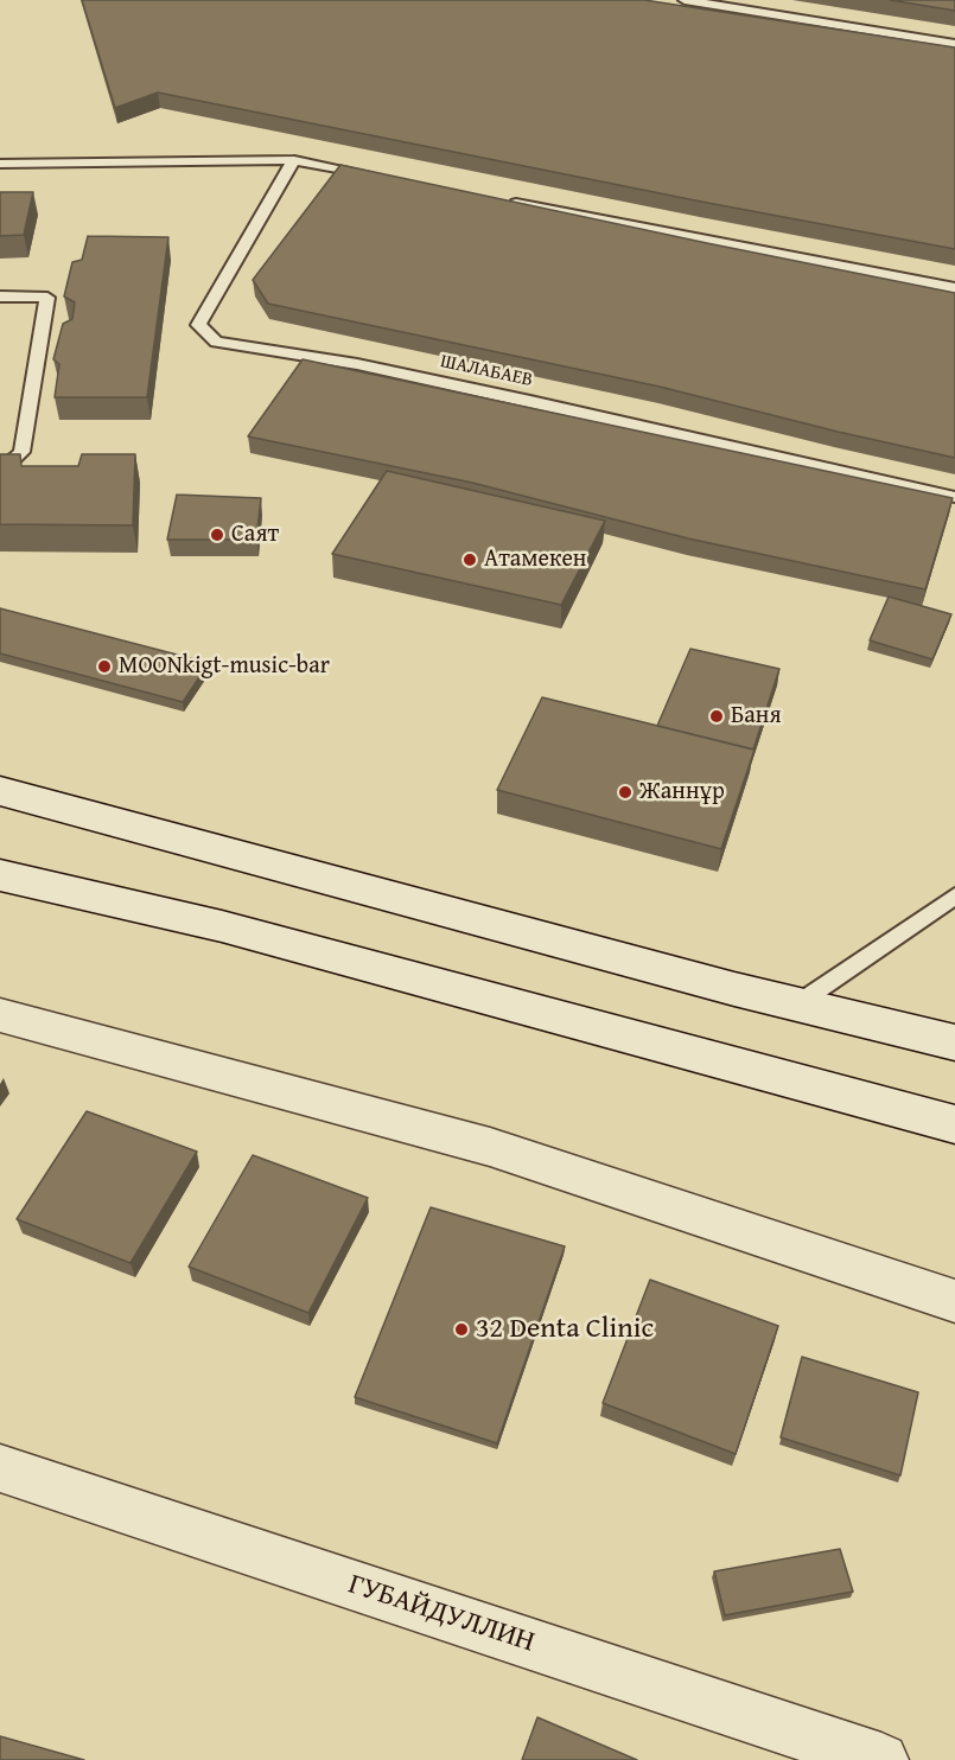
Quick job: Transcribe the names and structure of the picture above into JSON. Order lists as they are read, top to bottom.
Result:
{
  "streets": {
    "street": ["ГУБАЙДУЛЛИН"],
    "lane": ["ШАЛАБАЕВ"]
  },
  "places": [
    "Саят",
    "Атамекен",
    "MOONkigt-music-bar",
    "Баня",
    "Жаннұр",
    "32 Denta Clinic"
  ]
}
